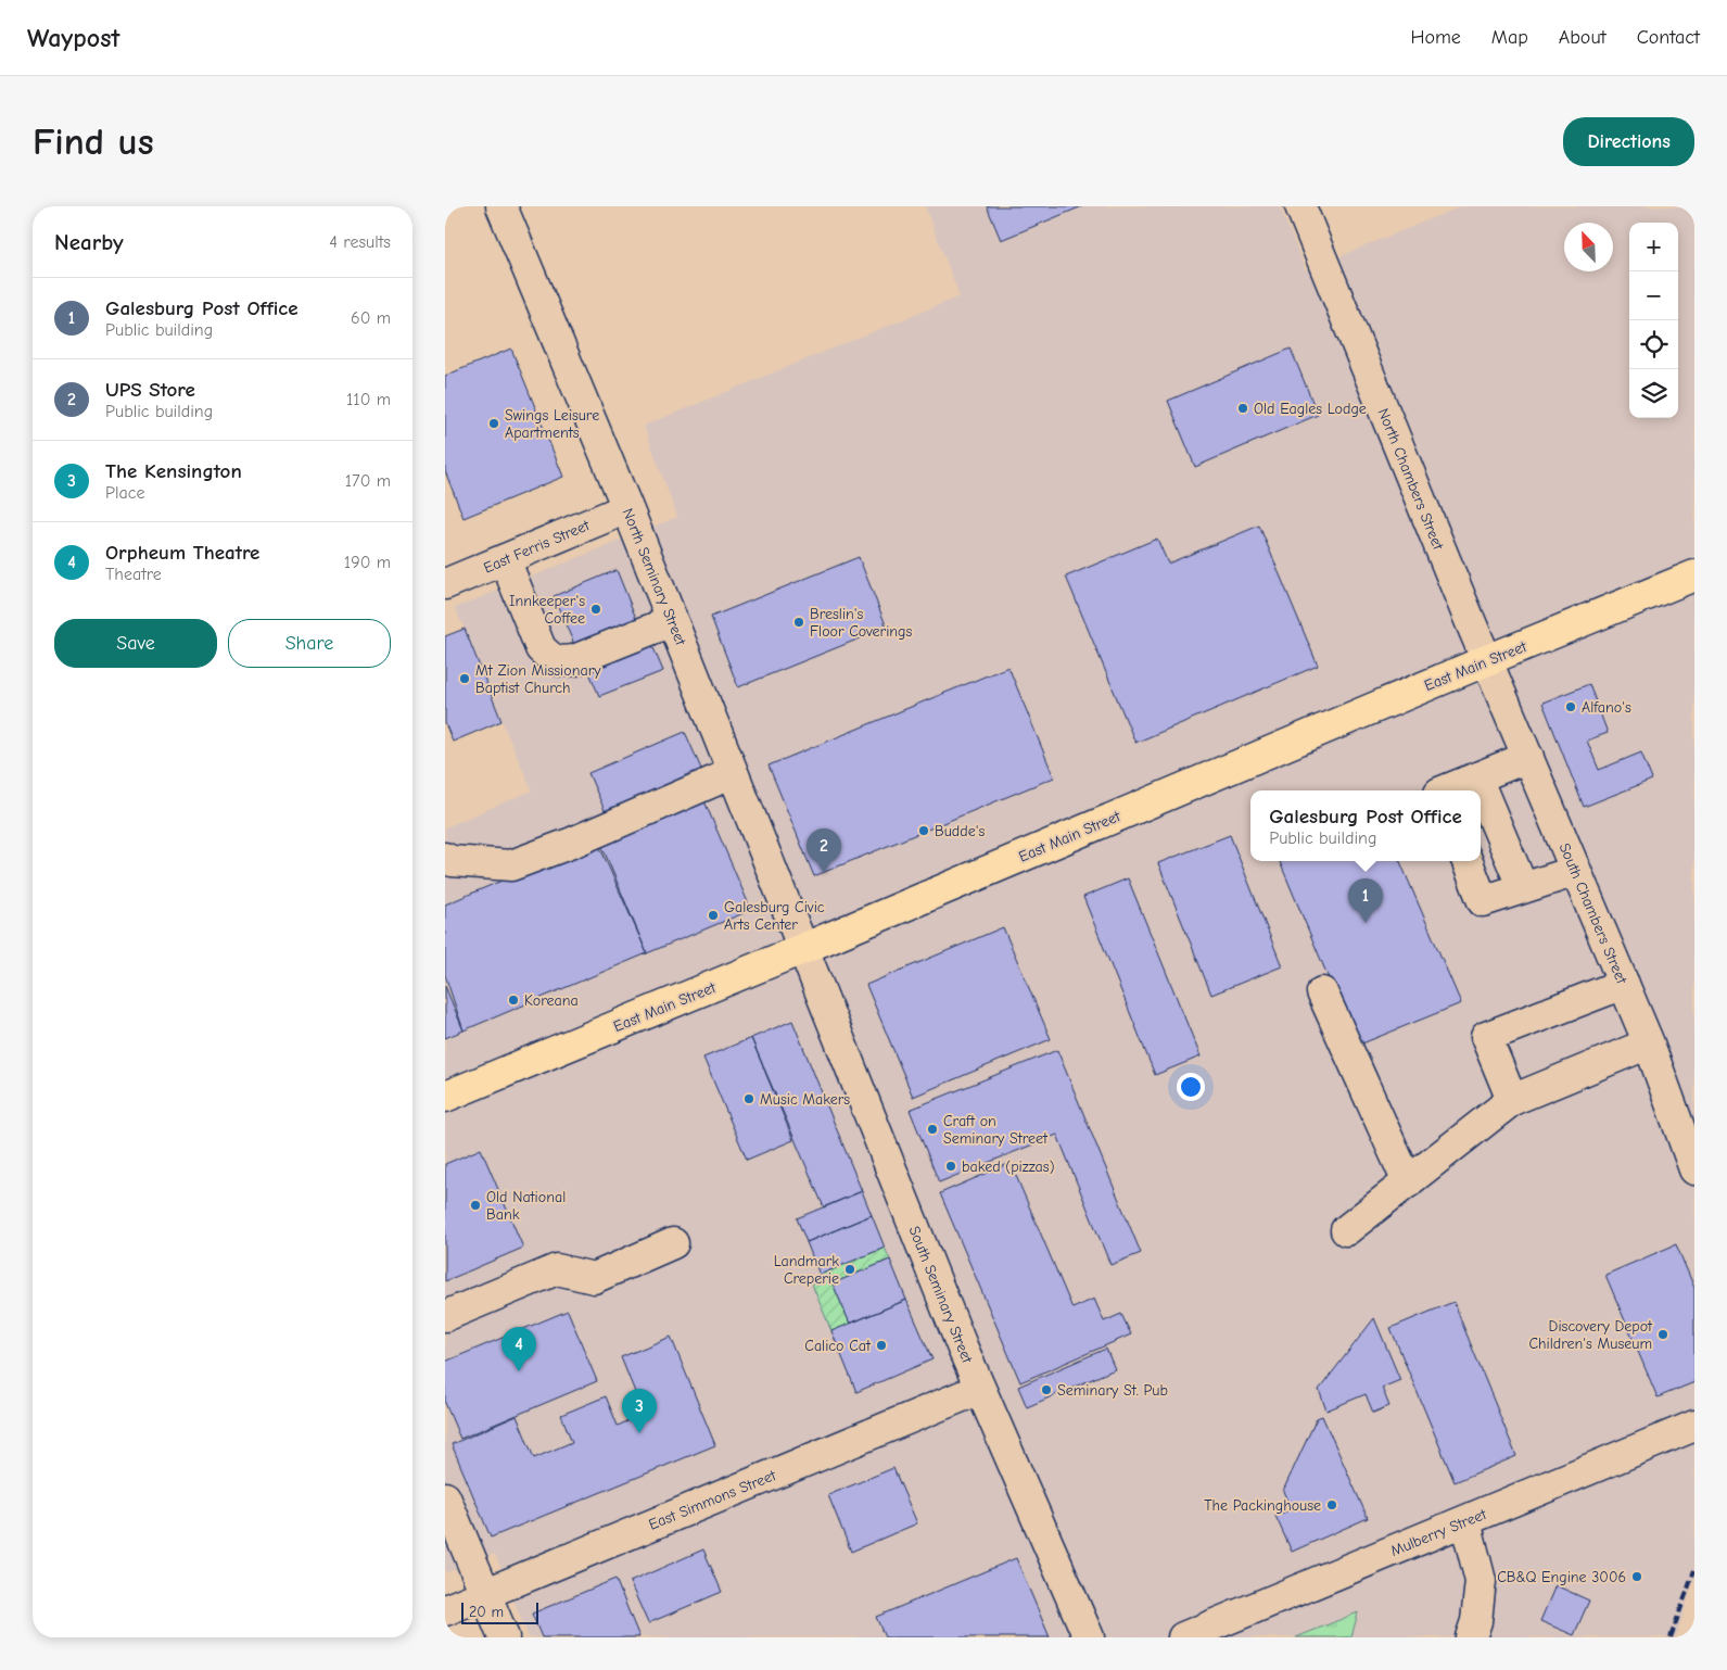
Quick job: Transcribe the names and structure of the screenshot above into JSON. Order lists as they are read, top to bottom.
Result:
{
  "streets": {
    "main road": ["East Main Street"],
    "street": [
      "North Chambers Street",
      "East Ferris Street",
      "North Seminary Street",
      "South Chambers Street",
      "South Seminary Street",
      "East Simmons Street",
      "Mulberry Street"
    ]
  },
  "crossings": [
    ["North Chambers Street", "East Main Street"],
    ["North Chambers Street", "South Chambers Street"],
    ["East Ferris Street", "North Seminary Street"],
    ["North Seminary Street", "East Main Street"],
    ["North Seminary Street", "South Seminary Street"],
    ["East Main Street", "South Chambers Street"],
    ["East Main Street", "South Seminary Street"],
    ["South Seminary Street", "East Simmons Street"]
  ],
  "places": [
    "Old Eagles Lodge",
    "Swings Leisure Apartments",
    "Innkeeper's Coffee",
    "Breslin's Floor Coverings",
    "Mt Zion Missionary Baptist Church",
    "Alfano's",
    "Budde's",
    "Galesburg Civic Arts Center",
    "Koreana",
    "Music Makers",
    "Craft on Seminary Street",
    "baked (pizzas)",
    "Old National Bank",
    "Landmark Creperie",
    "Discovery Depot Children's Museum",
    "Calico Cat",
    "Seminary St. Pub",
    "The Packinghouse",
    "CB&Q Engine 3006"
  ],
  "scale_bar": "20 m",
  "north": "top left",
  "page": {
    "header": "Waypost",
    "nav": [
      "Home",
      "Map",
      "About",
      "Contact"
    ],
    "buttons": [
      "Directions",
      ["Save", "Share"]
    ],
    "title": "Find us",
    "heading": ["Nearby", "4 results"],
    "map_buttons": ["+", "−"],
    "list": [
      {
        "mark": "1",
        "name": "Galesburg Post Office",
        "note": "Public building",
        "value": "60 m"
      },
      {
        "mark": "2",
        "name": "UPS Store",
        "note": "Public building",
        "value": "110 m"
      },
      {
        "mark": "3",
        "name": "The Kensington",
        "note": "Place",
        "value": "170 m"
      },
      {
        "mark": "4",
        "name": "Orpheum Theatre",
        "note": "Theatre",
        "value": "190 m"
      }
    ],
    "popup": ["Galesburg Post Office", "Public building"],
    "pins": [
      "2",
      "1",
      "4",
      "3"
    ],
    "scale": "20 m"
  }
}
